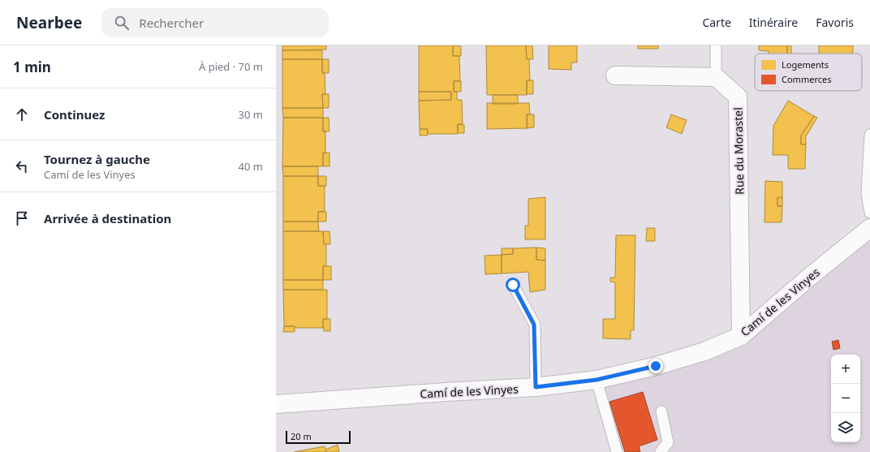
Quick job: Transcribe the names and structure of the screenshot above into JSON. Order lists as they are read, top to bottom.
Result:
{
  "streets": {
    "street": ["Rue du Morastel", "Camí de les Vinyes"]
  },
  "crossings": [
    ["Rue du Morastel", "Camí de les Vinyes"]
  ],
  "legend": ["Logements", "Commerces"],
  "scale_bar": "20 m",
  "page": {
    "header": "Nearbee",
    "search": "Rechercher",
    "nav": ["Carte", "Itinéraire", "Favoris"],
    "heading": ["1 min", "À pied · 70 m"],
    "list": [
      ["Continuez", "30 m"],
      ["Tournez à gauche", "Camí de les Vinyes", "40 m"],
      "Arrivée à destination"
    ],
    "map_buttons": ["+", "−"],
    "scale": "20 m"
  }
}
